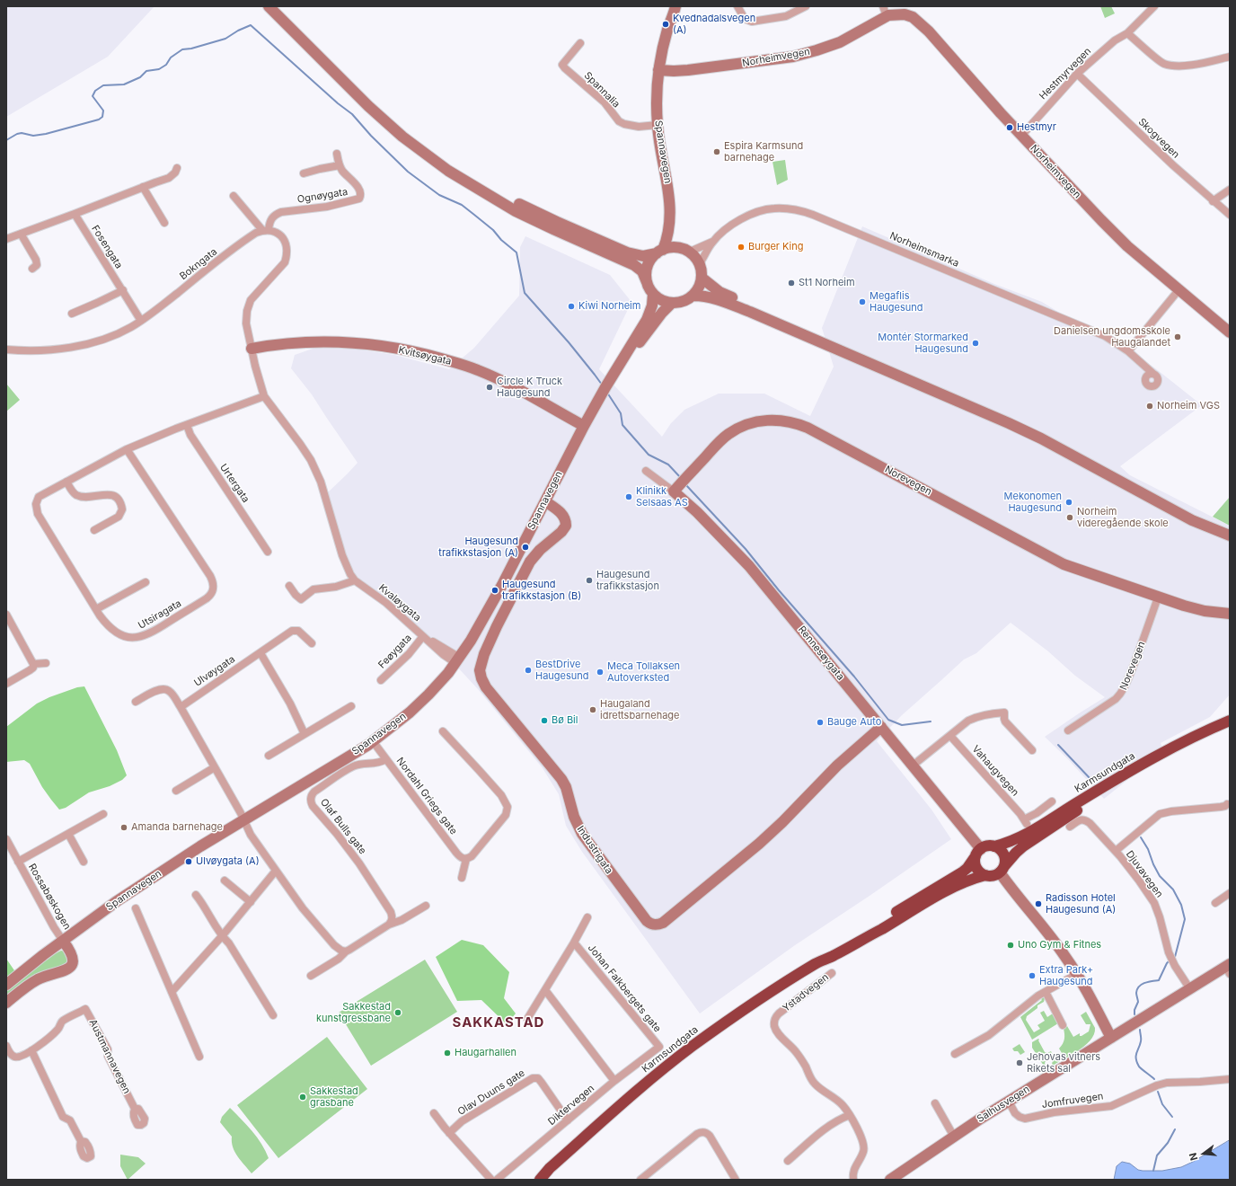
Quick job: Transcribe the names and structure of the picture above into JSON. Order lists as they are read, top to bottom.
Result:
{
  "streets": {
    "highway": ["Karmsundgata"],
    "main road": [
      "Norheimvegen",
      "Spannavegen",
      "Kvitsøygata",
      "Norevegen",
      "Rennesøygata",
      "Industrigata",
      "Salhusvegen"
    ],
    "street": [
      "Hestmyrvegen",
      "Spannalia",
      "Skogvegen",
      "Ognøygata",
      "Fosengata",
      "Norheimsmarka",
      "Bokngata",
      "Urtergata",
      "Kvaløygata",
      "Utsiragata",
      "Feøygata",
      "Ulvøygata",
      "Vahaugvegen",
      "Nordahl Griegs gate",
      "Olaf Bulls gate",
      "Djuvavegen",
      "Rossabøskogen",
      "Johan Falkbergets gate",
      "Ystadvegen",
      "Austmannavegen",
      "Olav Duuns gate",
      "Jomfruvegen",
      "Diktervegen"
    ]
  },
  "crossings": [
    ["Norheimvegen", "Hestmyrvegen"],
    ["Norheimvegen", "Spannavegen"],
    ["Hestmyrvegen", "Skogvegen"],
    ["Spannalia", "Spannavegen"],
    ["Spannavegen", "Norheimsmarka"],
    ["Spannavegen", "Kvitsøygata"],
    ["Spannavegen", "Kvaløygata"],
    ["Spannavegen", "Nordahl Griegs gate"],
    ["Spannavegen", "Industrigata"],
    ["Spannavegen", "Rossabøskogen"],
    ["Ognøygata", "Bokngata"],
    ["Fosengata", "Bokngata"],
    ["Norevegen", "Rennesøygata"],
    ["Urtergata", "Utsiragata"],
    ["Kvaløygata", "Feøygata"],
    ["Rennesøygata", "Karmsundgata"],
    ["Rennesøygata", "Industrigata"],
    ["Nordahl Griegs gate", "Olaf Bulls gate"],
    ["Djuvavegen", "Salhusvegen"],
    ["Johan Falkbergets gate", "Diktervegen"],
    ["Olav Duuns gate", "Diktervegen"],
    ["Jomfruvegen", "Salhusvegen"]
  ],
  "districts": ["SAKKASTAD"],
  "places": [
    "Kvednadalsvegen (A)",
    "Hestmyr",
    "Espira Karmsund barnehage",
    "Burger King",
    "St1 Norheim",
    "Megaflis Haugesund",
    "Kiwi Norheim",
    "Danielsen ungdomsskole Haugalandet",
    "Montér Stormarked Haugesund",
    "Circle K Truck Haugesund",
    "Norheim VGS",
    "Klinikk Selsaas AS",
    "Mekonomen Haugesund",
    "Norheim videregående skole",
    "Haugesund trafikkstasjon (A)",
    "Haugesund trafikkstasjon",
    "Haugesund trafikkstasjon (B)",
    "BestDrive Haugesund",
    "Meca Tollaksen Autoverksted",
    "Haugaland idrettsbarnehage",
    "Bø Bil",
    "Bauge Auto",
    "Amanda barnehage",
    "Ulvøygata (A)",
    "Radisson Hotel Haugesund (A)",
    "Uno Gym & Fitnes",
    "Extra Park+ Haugesund",
    "Sakkestad kunstgressbane",
    "Haugarhallen",
    "Jehovas vitners Rikets sal",
    "Sakkestad grasbane"
  ],
  "north": "left"
}
